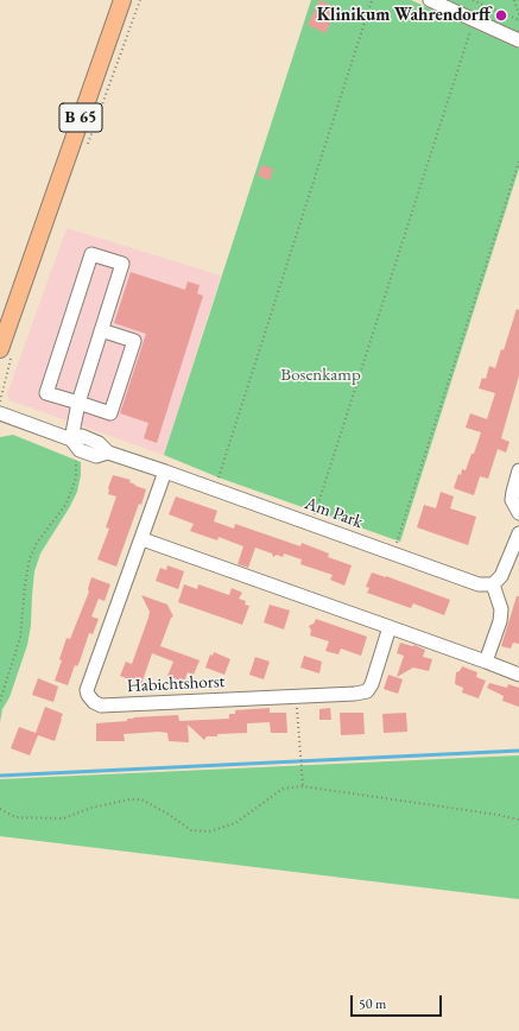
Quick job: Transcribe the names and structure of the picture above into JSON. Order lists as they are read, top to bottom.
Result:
{
  "streets": {
    "main road": ["B 65"],
    "street": ["Am Park", "Habichtshorst"]
  },
  "crossings": [
    ["Am Park", "Habichtshorst"]
  ],
  "parks": ["Bosenkamp"],
  "places": ["Klinikum Wahrendorff"],
  "scale_bar": "50 m"
}
